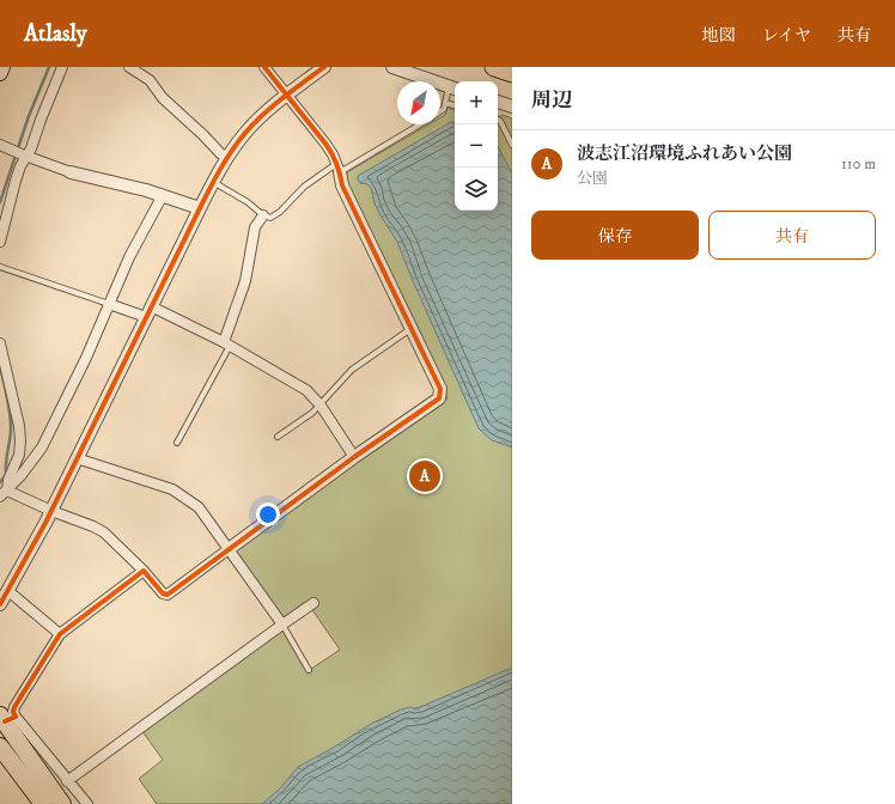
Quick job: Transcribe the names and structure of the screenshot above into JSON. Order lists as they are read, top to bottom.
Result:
{
  "north": "bottom left",
  "page": {
    "header": "Atlasly",
    "nav": ["地図", "レイヤ", "共有"],
    "heading": "周辺",
    "map_buttons": ["+", "−"],
    "list": [
      {
        "mark": "A",
        "name": "波志江沼環境ふれあい公園",
        "note": "公園",
        "value": "110 m"
      }
    ],
    "buttons": ["保存", "共有"],
    "pins": "A"
  }
}
